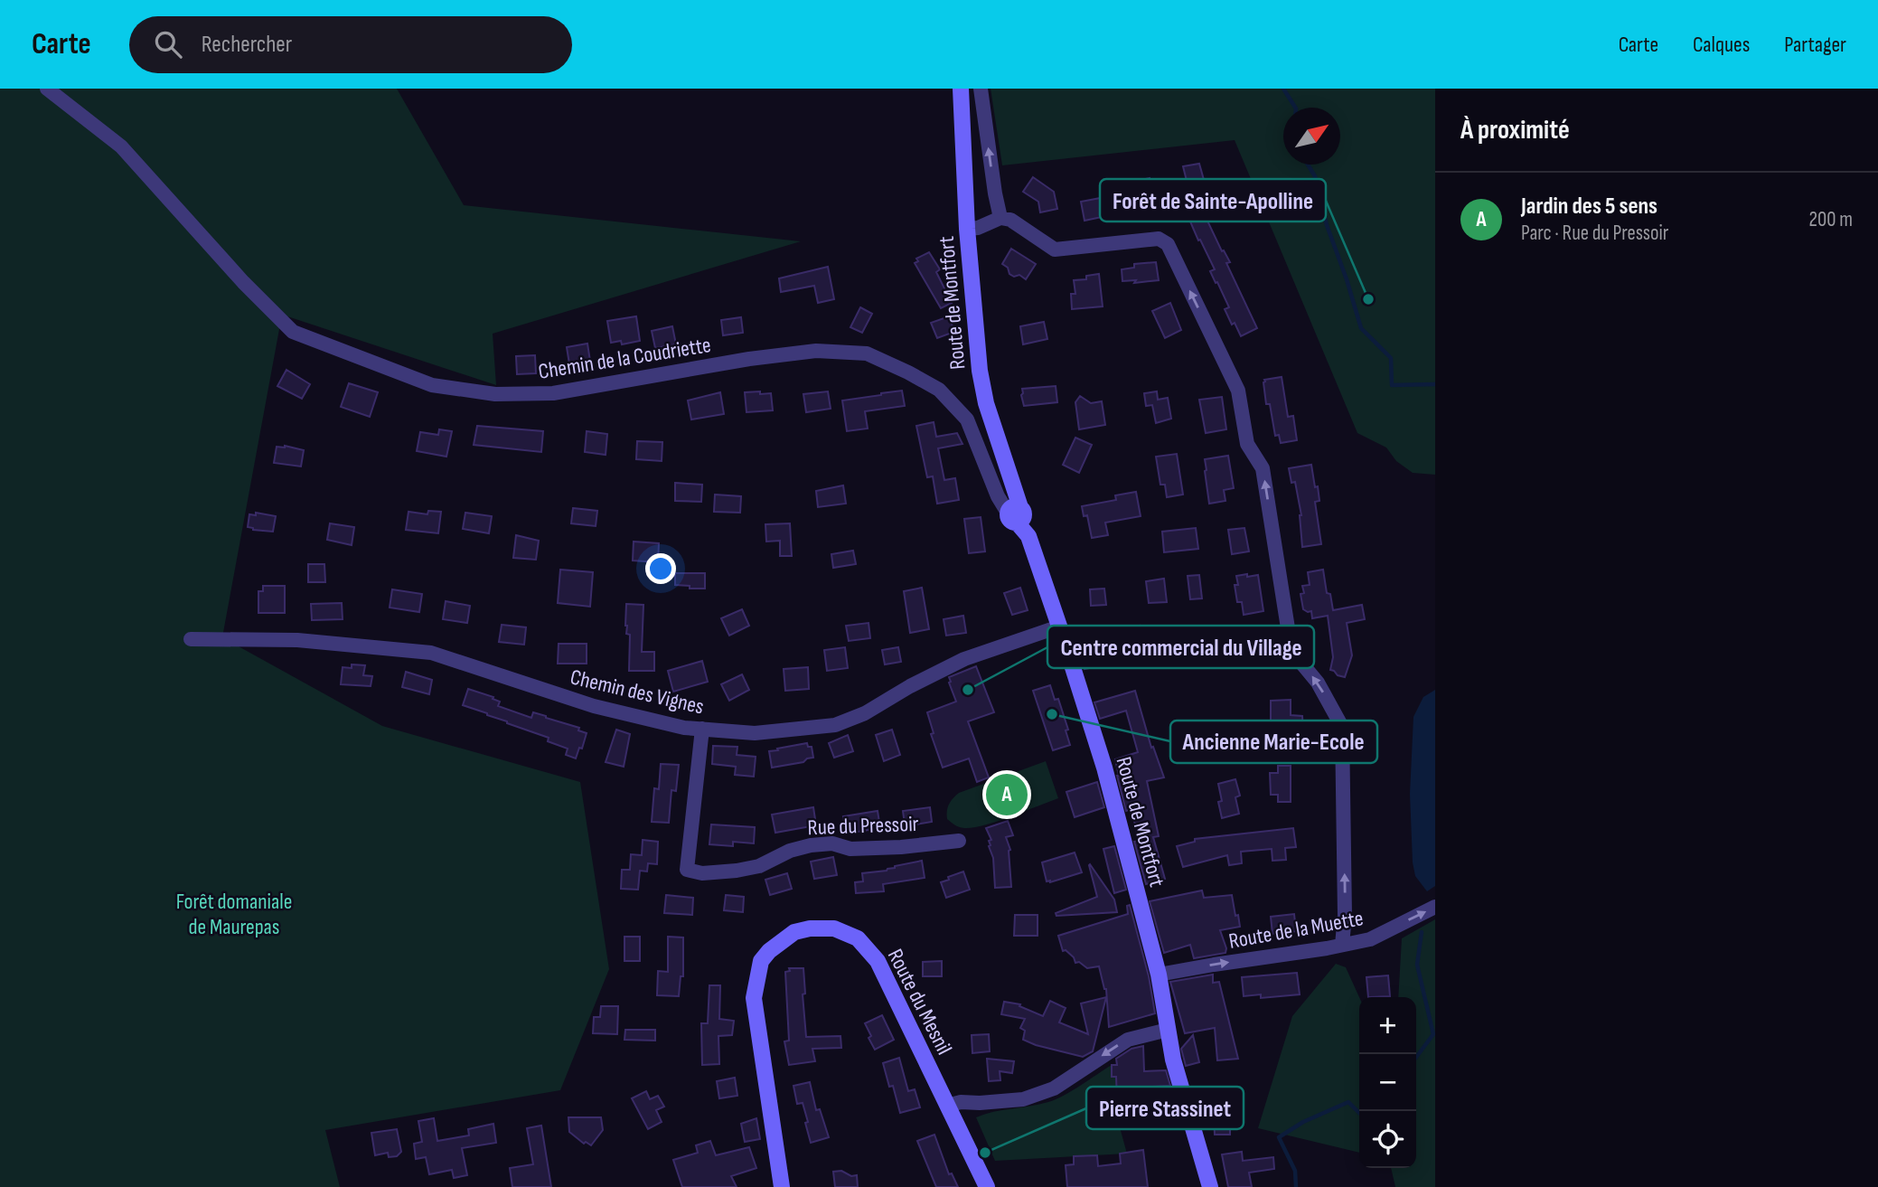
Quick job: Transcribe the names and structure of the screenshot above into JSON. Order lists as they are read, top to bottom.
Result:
{
  "streets": {
    "street": [
      "Route de Montfort",
      "Chemin de la Coudriette",
      "Chemin des Vignes",
      "Rue du Pressoir",
      "Route de la Muette",
      "Route du Mesnil"
    ]
  },
  "crossings": [
    ["Route de Montfort", "Chemin de la Coudriette"],
    ["Route de Montfort", "Chemin des Vignes"],
    ["Route de Montfort", "Route de la Muette"],
    ["Chemin des Vignes", "Rue du Pressoir"]
  ],
  "one_way": ["Route de la Muette"],
  "parks": ["Forêt domaniale de Maurepas"],
  "places": [
    "Forêt de Sainte-Apolline",
    "Centre commercial du Village",
    "Ancienne Marie-Ecole",
    "Pierre Stassinet"
  ],
  "north": "top right",
  "page": {
    "header": "Carte",
    "search": "Rechercher",
    "nav": ["Carte", "Calques", "Partager"],
    "heading": "À proximité",
    "list": [
      {
        "mark": "A",
        "name": "Jardin des 5 sens",
        "note": "Parc · Rue du Pressoir",
        "value": "200 m"
      }
    ],
    "pins": "A",
    "map_buttons": ["+", "−"]
  }
}
